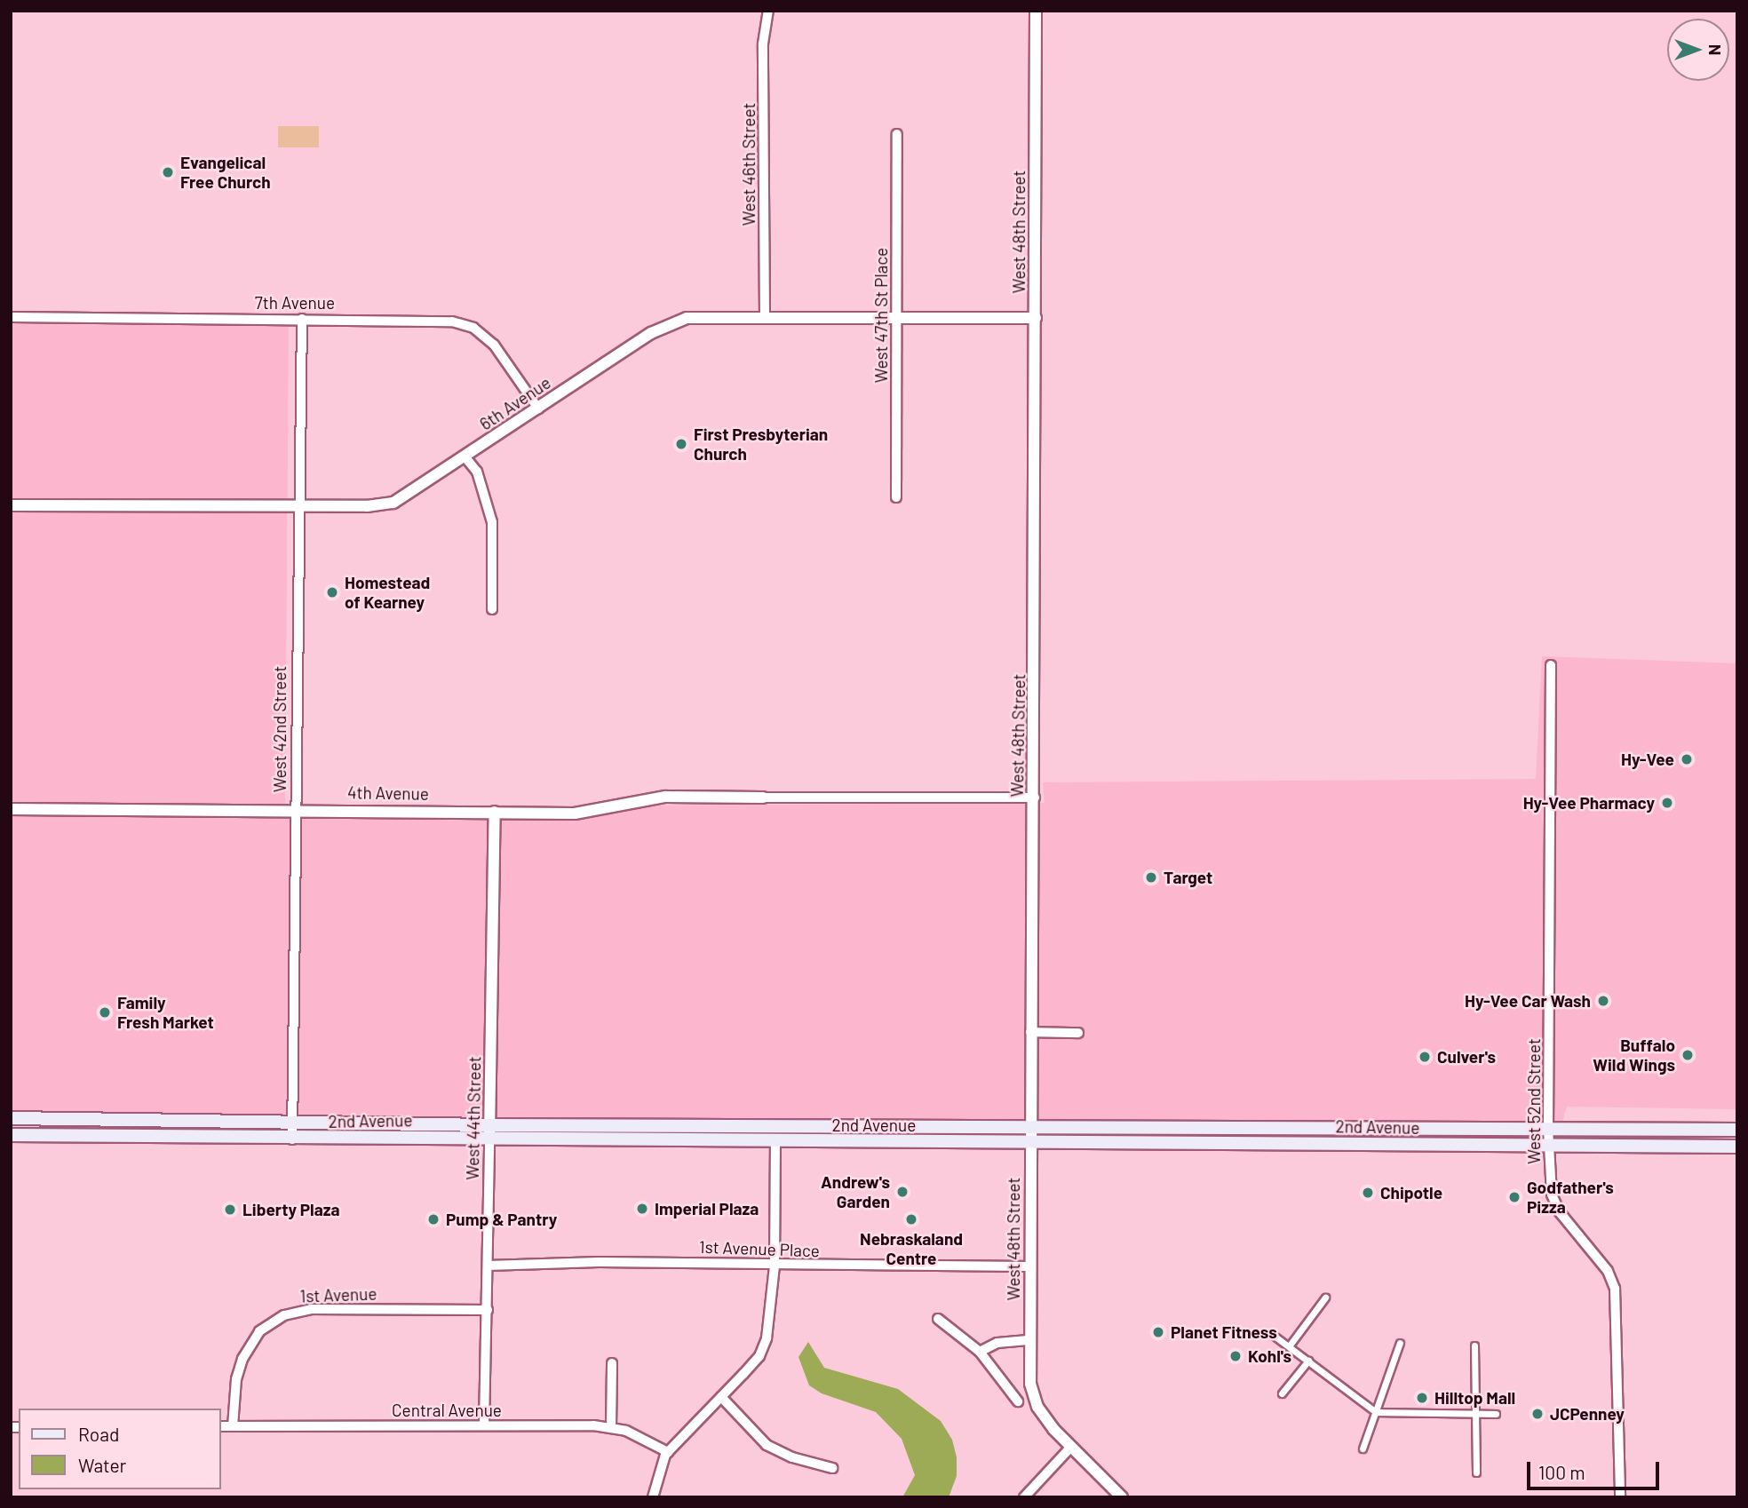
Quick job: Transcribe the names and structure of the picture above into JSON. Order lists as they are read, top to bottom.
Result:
{
  "streets": {
    "main road": ["2nd Avenue"],
    "street": [
      "West 46th Street",
      "West 48th Street",
      "7th Avenue",
      "West 47th St Place",
      "6th Avenue",
      "West 42nd Street",
      "4th Avenue",
      "West 52nd Street",
      "West 44th Street",
      "1st Avenue Place",
      "1st Avenue",
      "Central Avenue"
    ]
  },
  "crossings": [
    ["West 46th Street", "6th Avenue"],
    ["West 48th Street", "6th Avenue"],
    ["West 48th Street", "2nd Avenue"],
    ["West 48th Street", "1st Avenue Place"],
    ["7th Avenue", "6th Avenue"],
    ["7th Avenue", "West 42nd Street"],
    ["West 47th St Place", "6th Avenue"],
    ["6th Avenue", "West 42nd Street"],
    ["West 42nd Street", "4th Avenue"],
    ["West 42nd Street", "2nd Avenue"],
    ["4th Avenue", "West 44th Street"],
    ["West 52nd Street", "2nd Avenue"],
    ["West 44th Street", "2nd Avenue"],
    ["West 44th Street", "1st Avenue Place"],
    ["West 44th Street", "1st Avenue"],
    ["West 44th Street", "Central Avenue"],
    ["1st Avenue", "Central Avenue"]
  ],
  "places": [
    "Evangelical Free Church",
    "First Presbyterian Church",
    "Homestead of Kearney",
    "Hy-Vee",
    "Hy-Vee Pharmacy",
    "Target",
    "Hy-Vee Car Wash",
    "Family Fresh Market",
    "Buffalo Wild Wings",
    "Culver's",
    "Andrew's Garden",
    "Chipotle",
    "Godfather's Pizza",
    "Imperial Plaza",
    "Liberty Plaza",
    "Pump & Pantry",
    "Nebraskaland Centre",
    "Planet Fitness",
    "Kohl's",
    "Hilltop Mall",
    "JCPenney"
  ],
  "legend": ["Road", "Water"],
  "scale_bar": "100 m",
  "north": "right"
}
